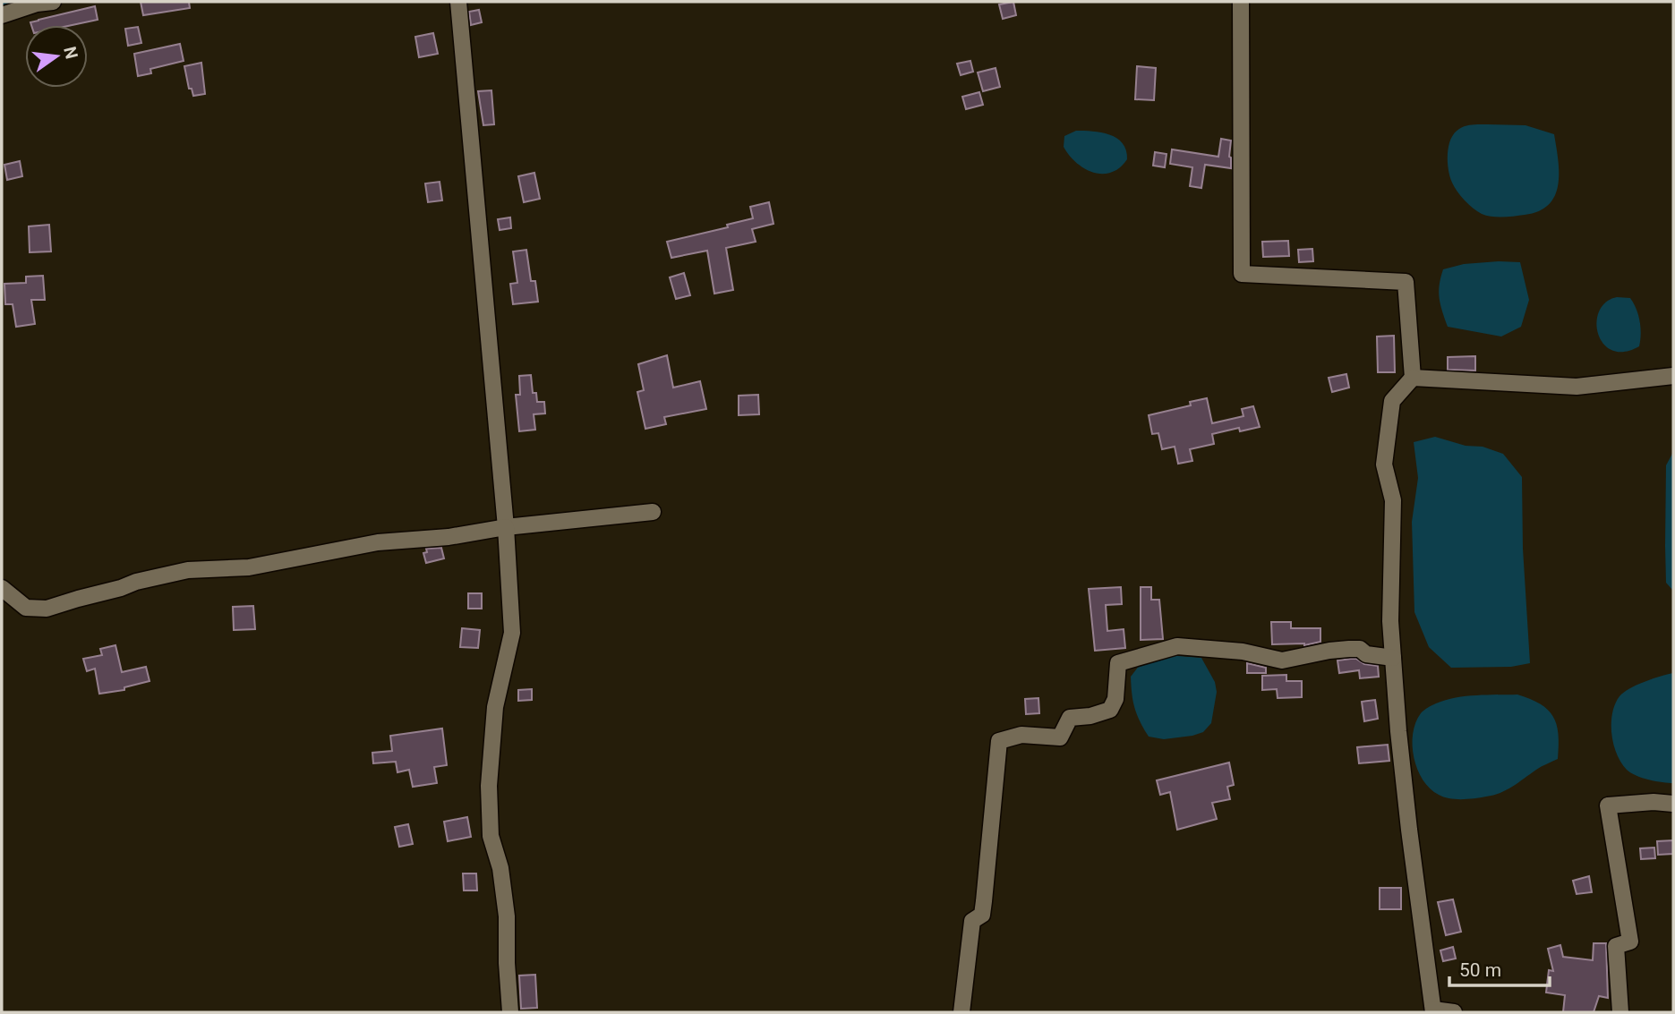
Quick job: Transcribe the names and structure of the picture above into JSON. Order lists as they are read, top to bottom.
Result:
{
  "scale_bar": "50 m",
  "north": "right"
}
